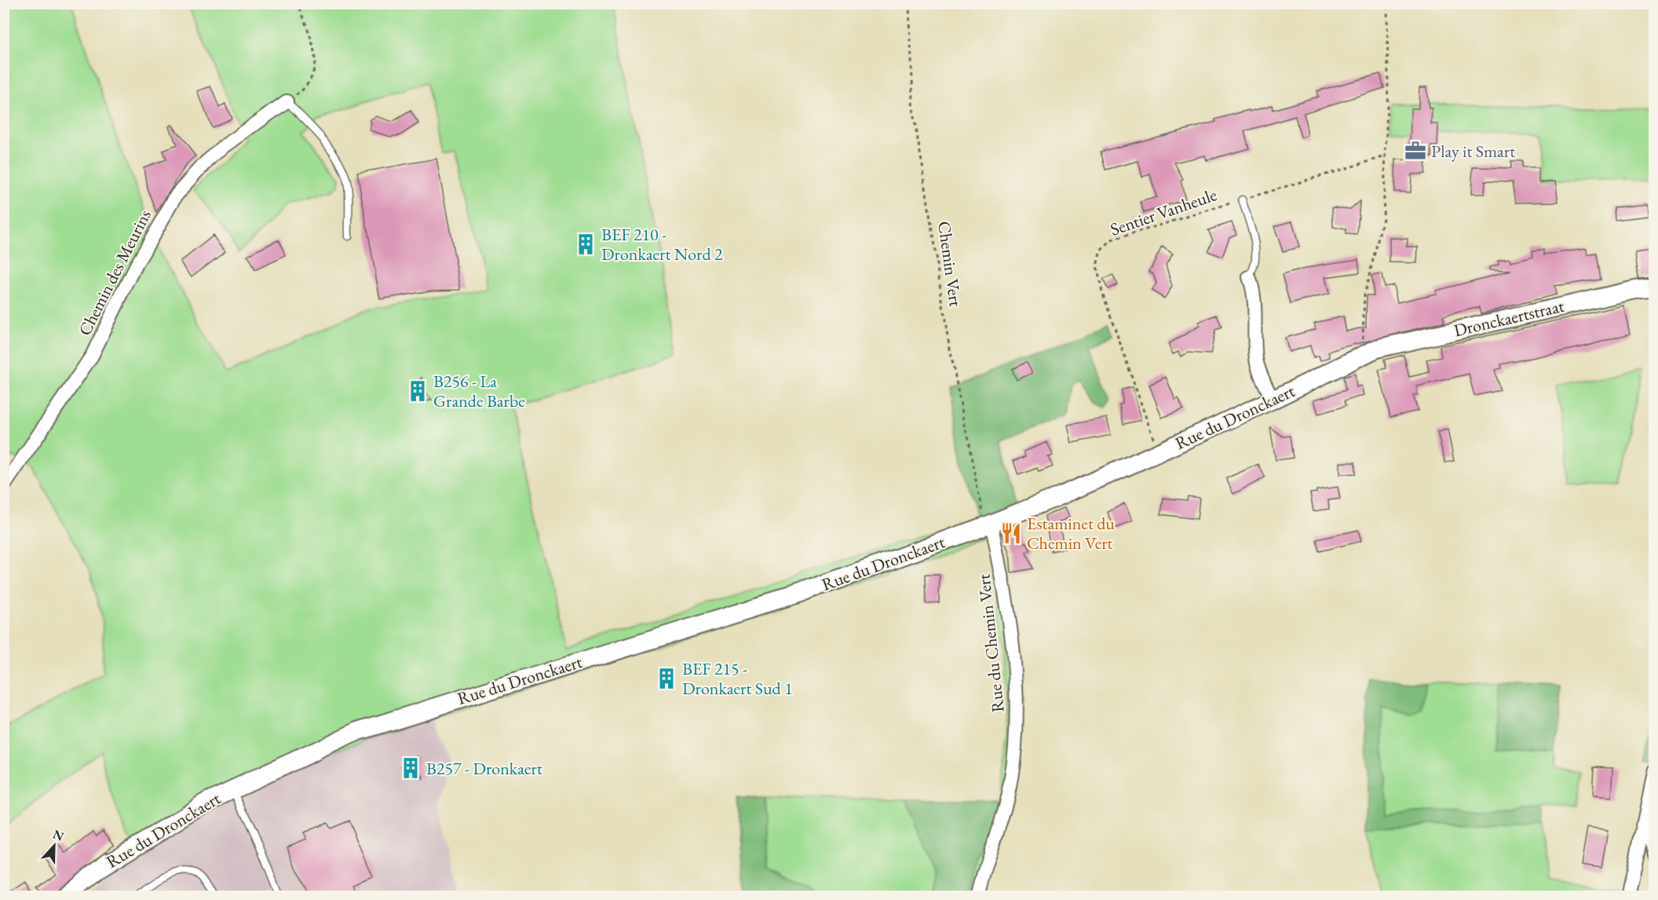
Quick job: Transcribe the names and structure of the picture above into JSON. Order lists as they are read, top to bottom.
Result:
{
  "streets": {
    "main road": ["Dronckaertstraat", "Rue du Dronckaert"],
    "street": ["Chemin des Meurins", "Rue du Chemin Vert"],
    "path": ["Sentier Vanheule", "Chemin Vert"]
  },
  "crossings": [
    ["Sentier Vanheule", "Rue du Dronckaert"],
    ["Chemin Vert", "Rue du Dronckaert"],
    ["Chemin Vert", "Rue du Chemin Vert"],
    ["Dronckaertstraat", "Rue du Dronckaert"],
    ["Rue du Dronckaert", "Rue du Chemin Vert"]
  ],
  "places": {
    "office": ["Play it Smart"],
    "building": [
      "BEF 210 - Dronkaert Nord 2",
      "B256 - La Grande Barbe",
      "BEF 215 - Dronkaert Sud 1",
      "B257 - Dronkaert"
    ],
    "restaurant": ["Estaminet du Chemin Vert"]
  },
  "north": "top"
}
